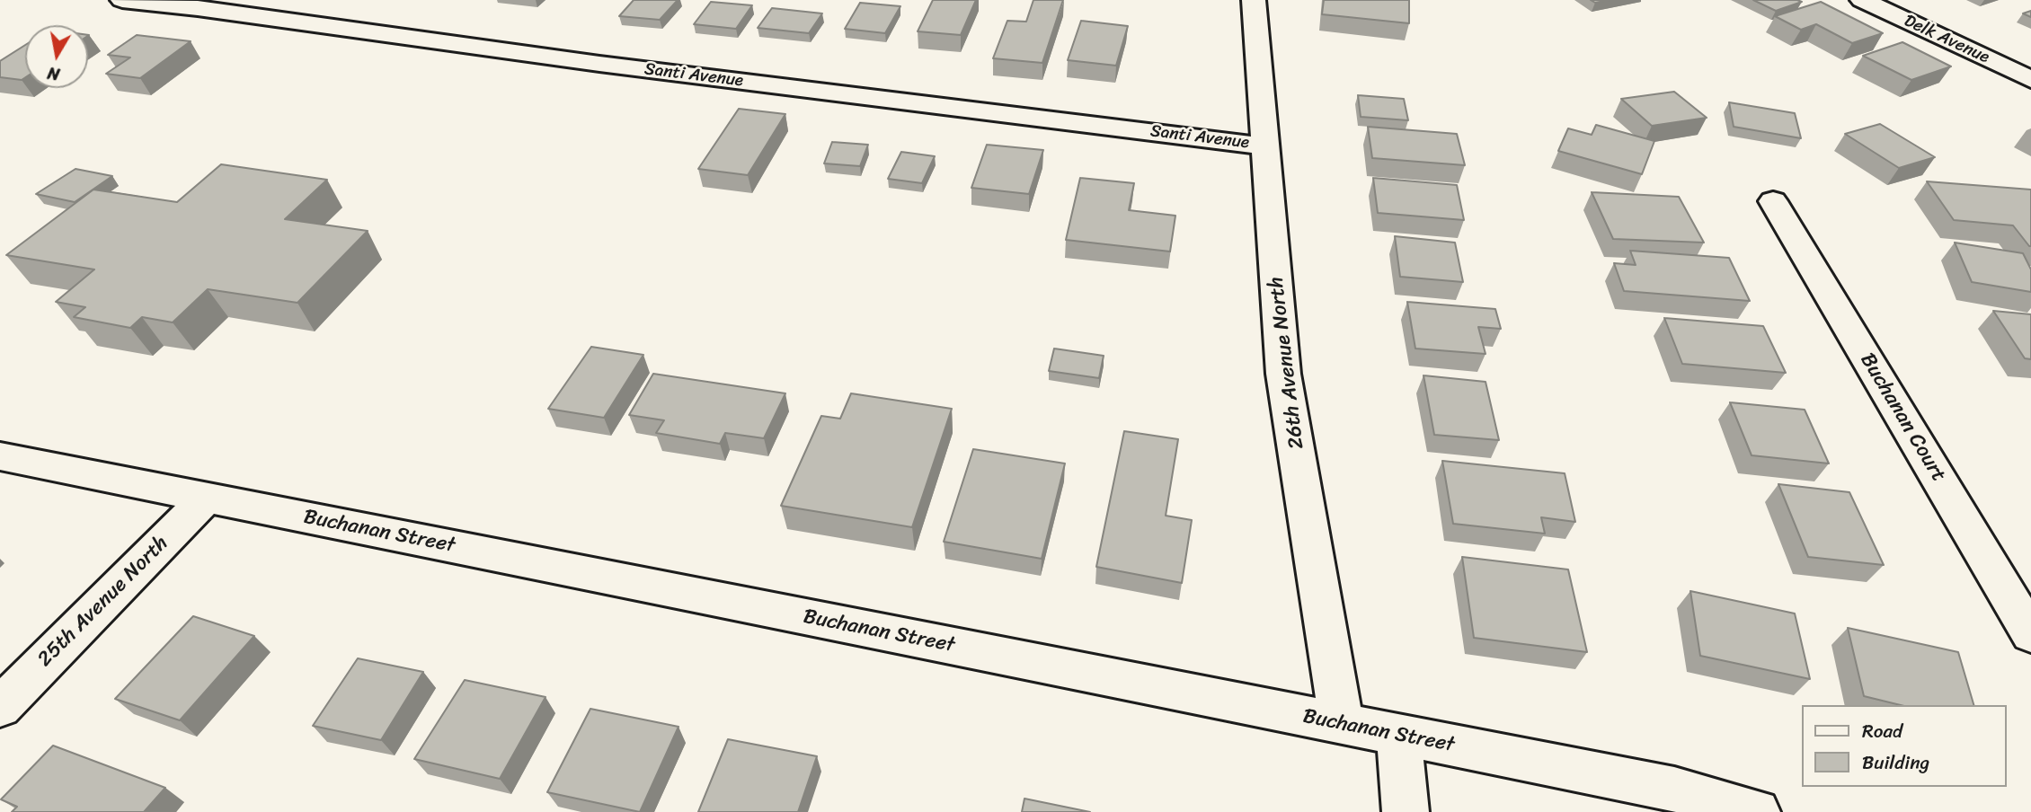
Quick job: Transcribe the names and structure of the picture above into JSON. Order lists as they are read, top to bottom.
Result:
{
  "streets": {
    "street": [
      "Delk Avenue",
      "Santi Avenue",
      "26th Avenue North",
      "Buchanan Court",
      "Buchanan Street",
      "25th Avenue North"
    ]
  },
  "crossings": [
    ["Santi Avenue", "26th Avenue North"],
    ["26th Avenue North", "Buchanan Street"],
    ["Buchanan Street", "25th Avenue North"]
  ],
  "legend": ["Road", "Building"],
  "north": "bottom"
}
